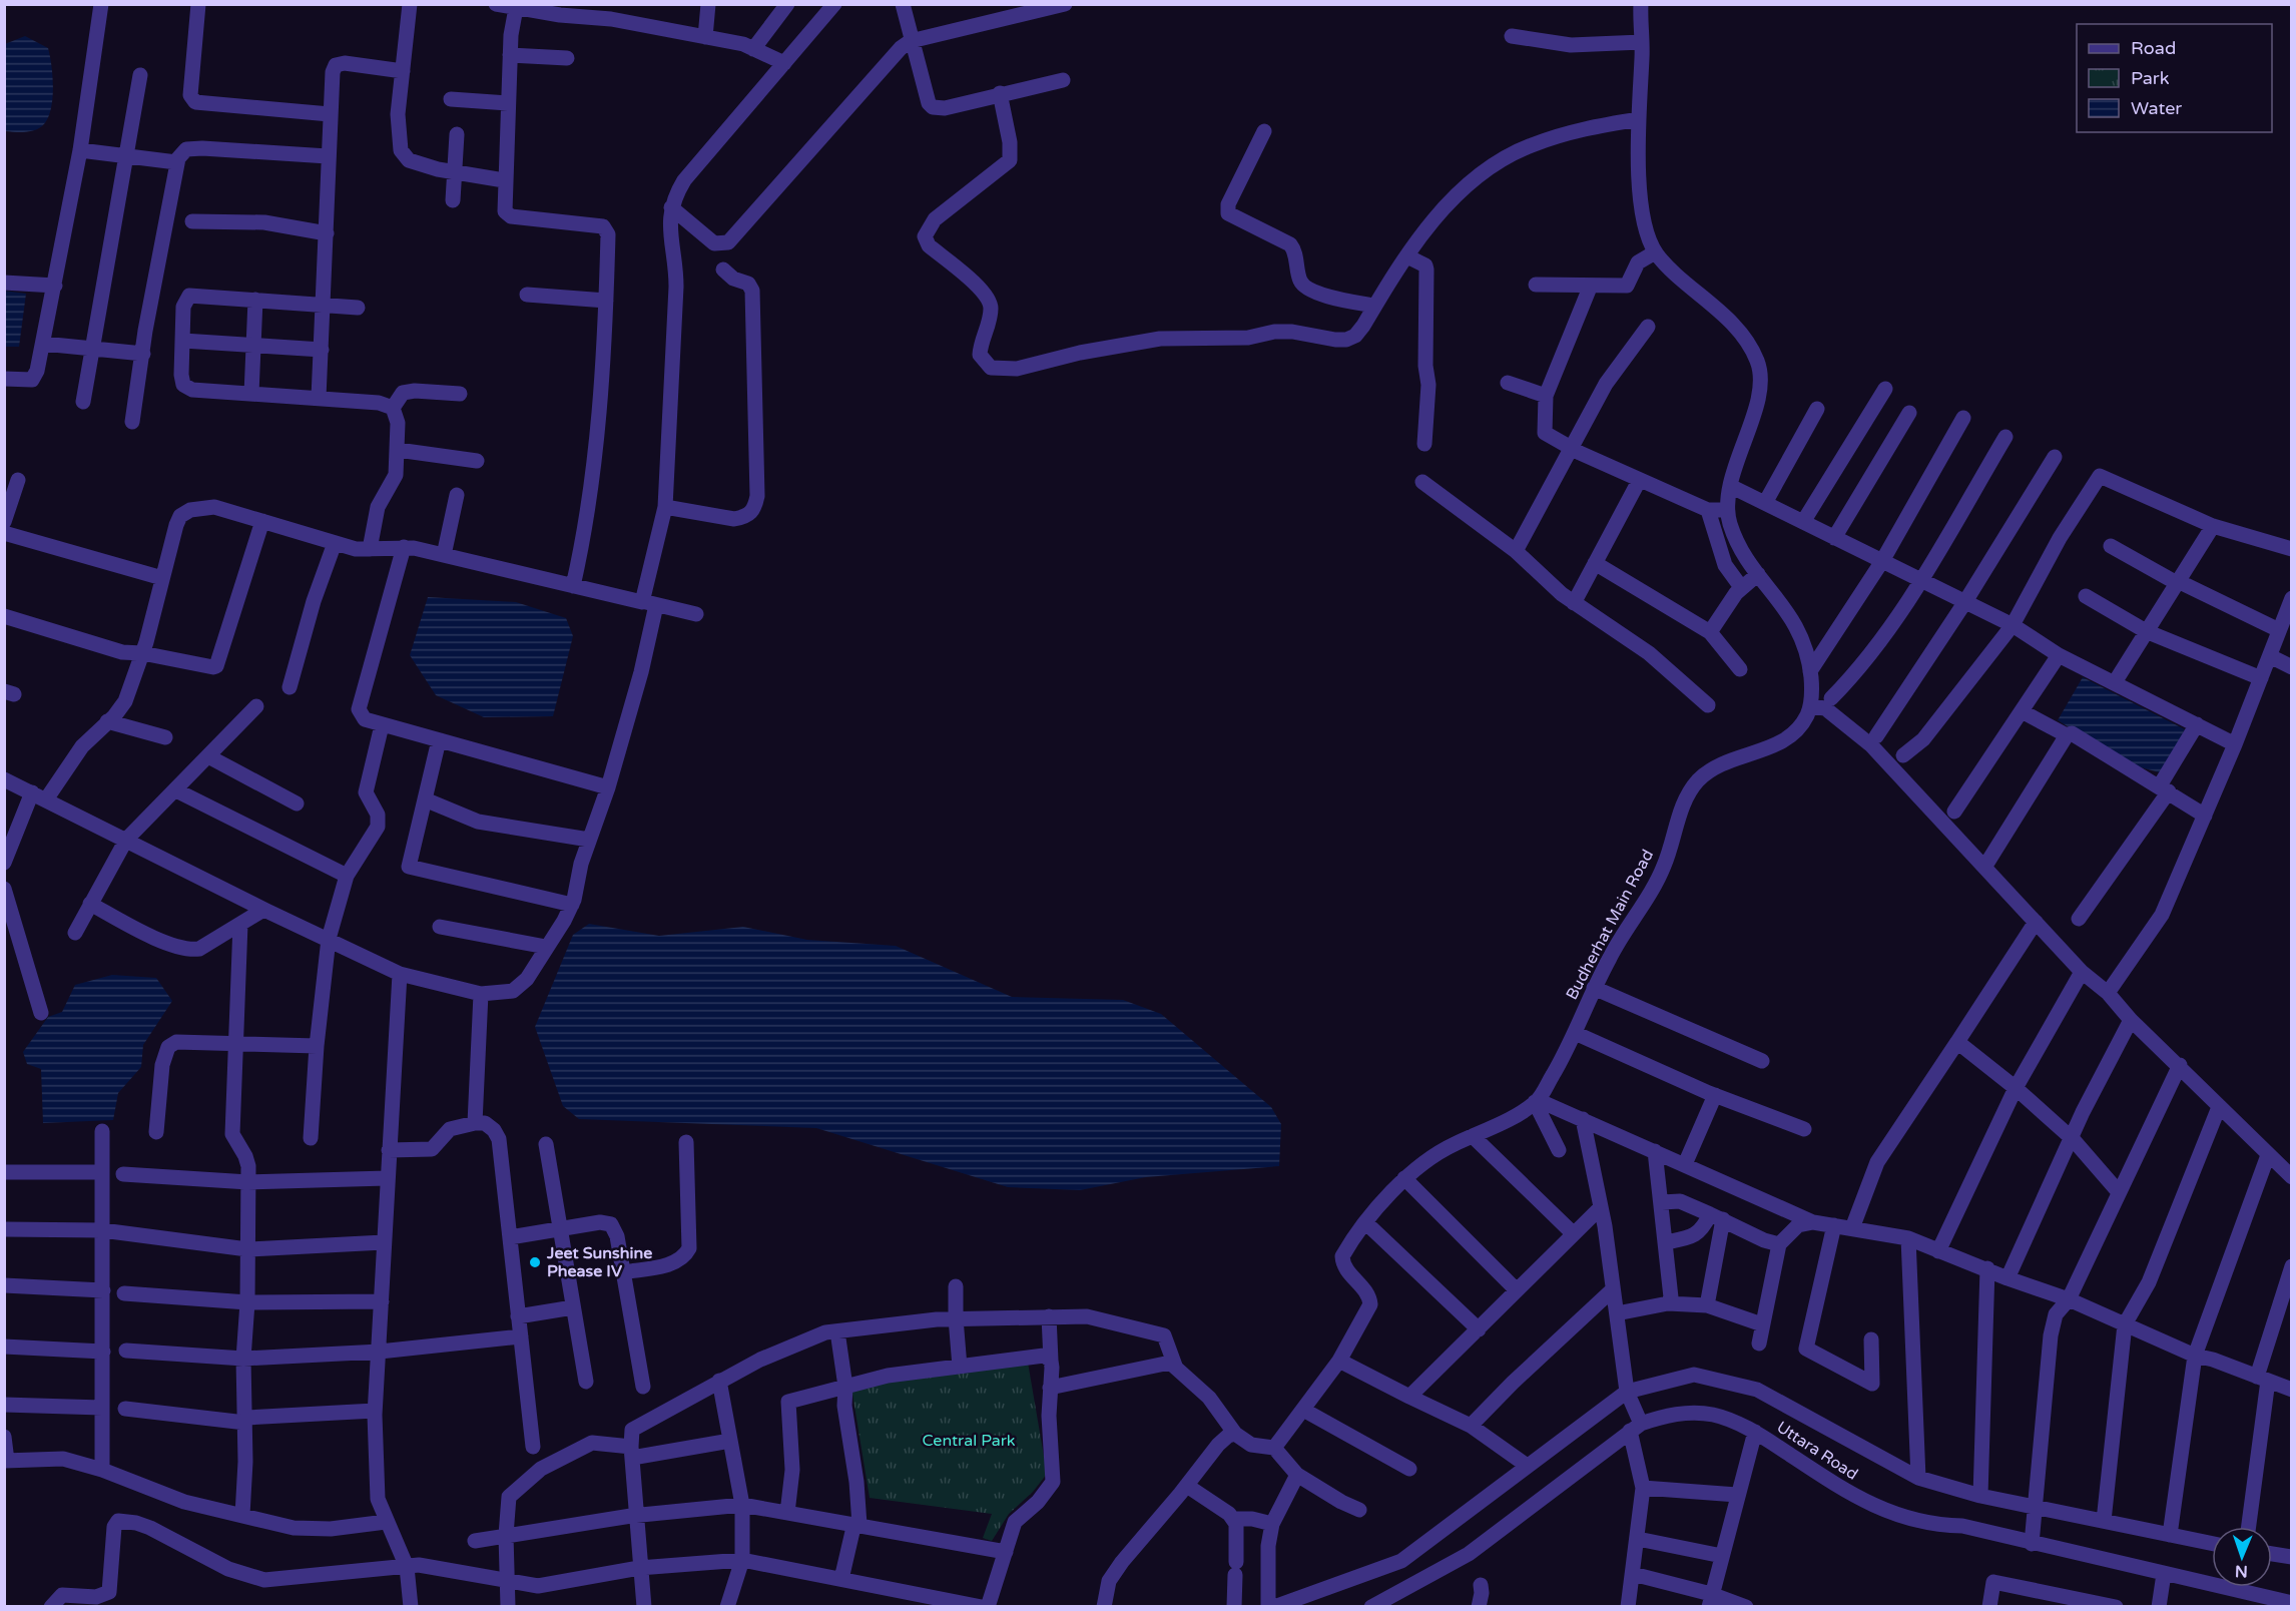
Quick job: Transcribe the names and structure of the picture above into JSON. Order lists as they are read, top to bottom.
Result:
{
  "streets": {
    "street": ["Budherhat Main Road", "Uttara Road"]
  },
  "parks": ["Central Park"],
  "places": ["Jeet Sunshine Phease IV"],
  "legend": ["Road", "Park", "Water"],
  "north": "bottom"
}
